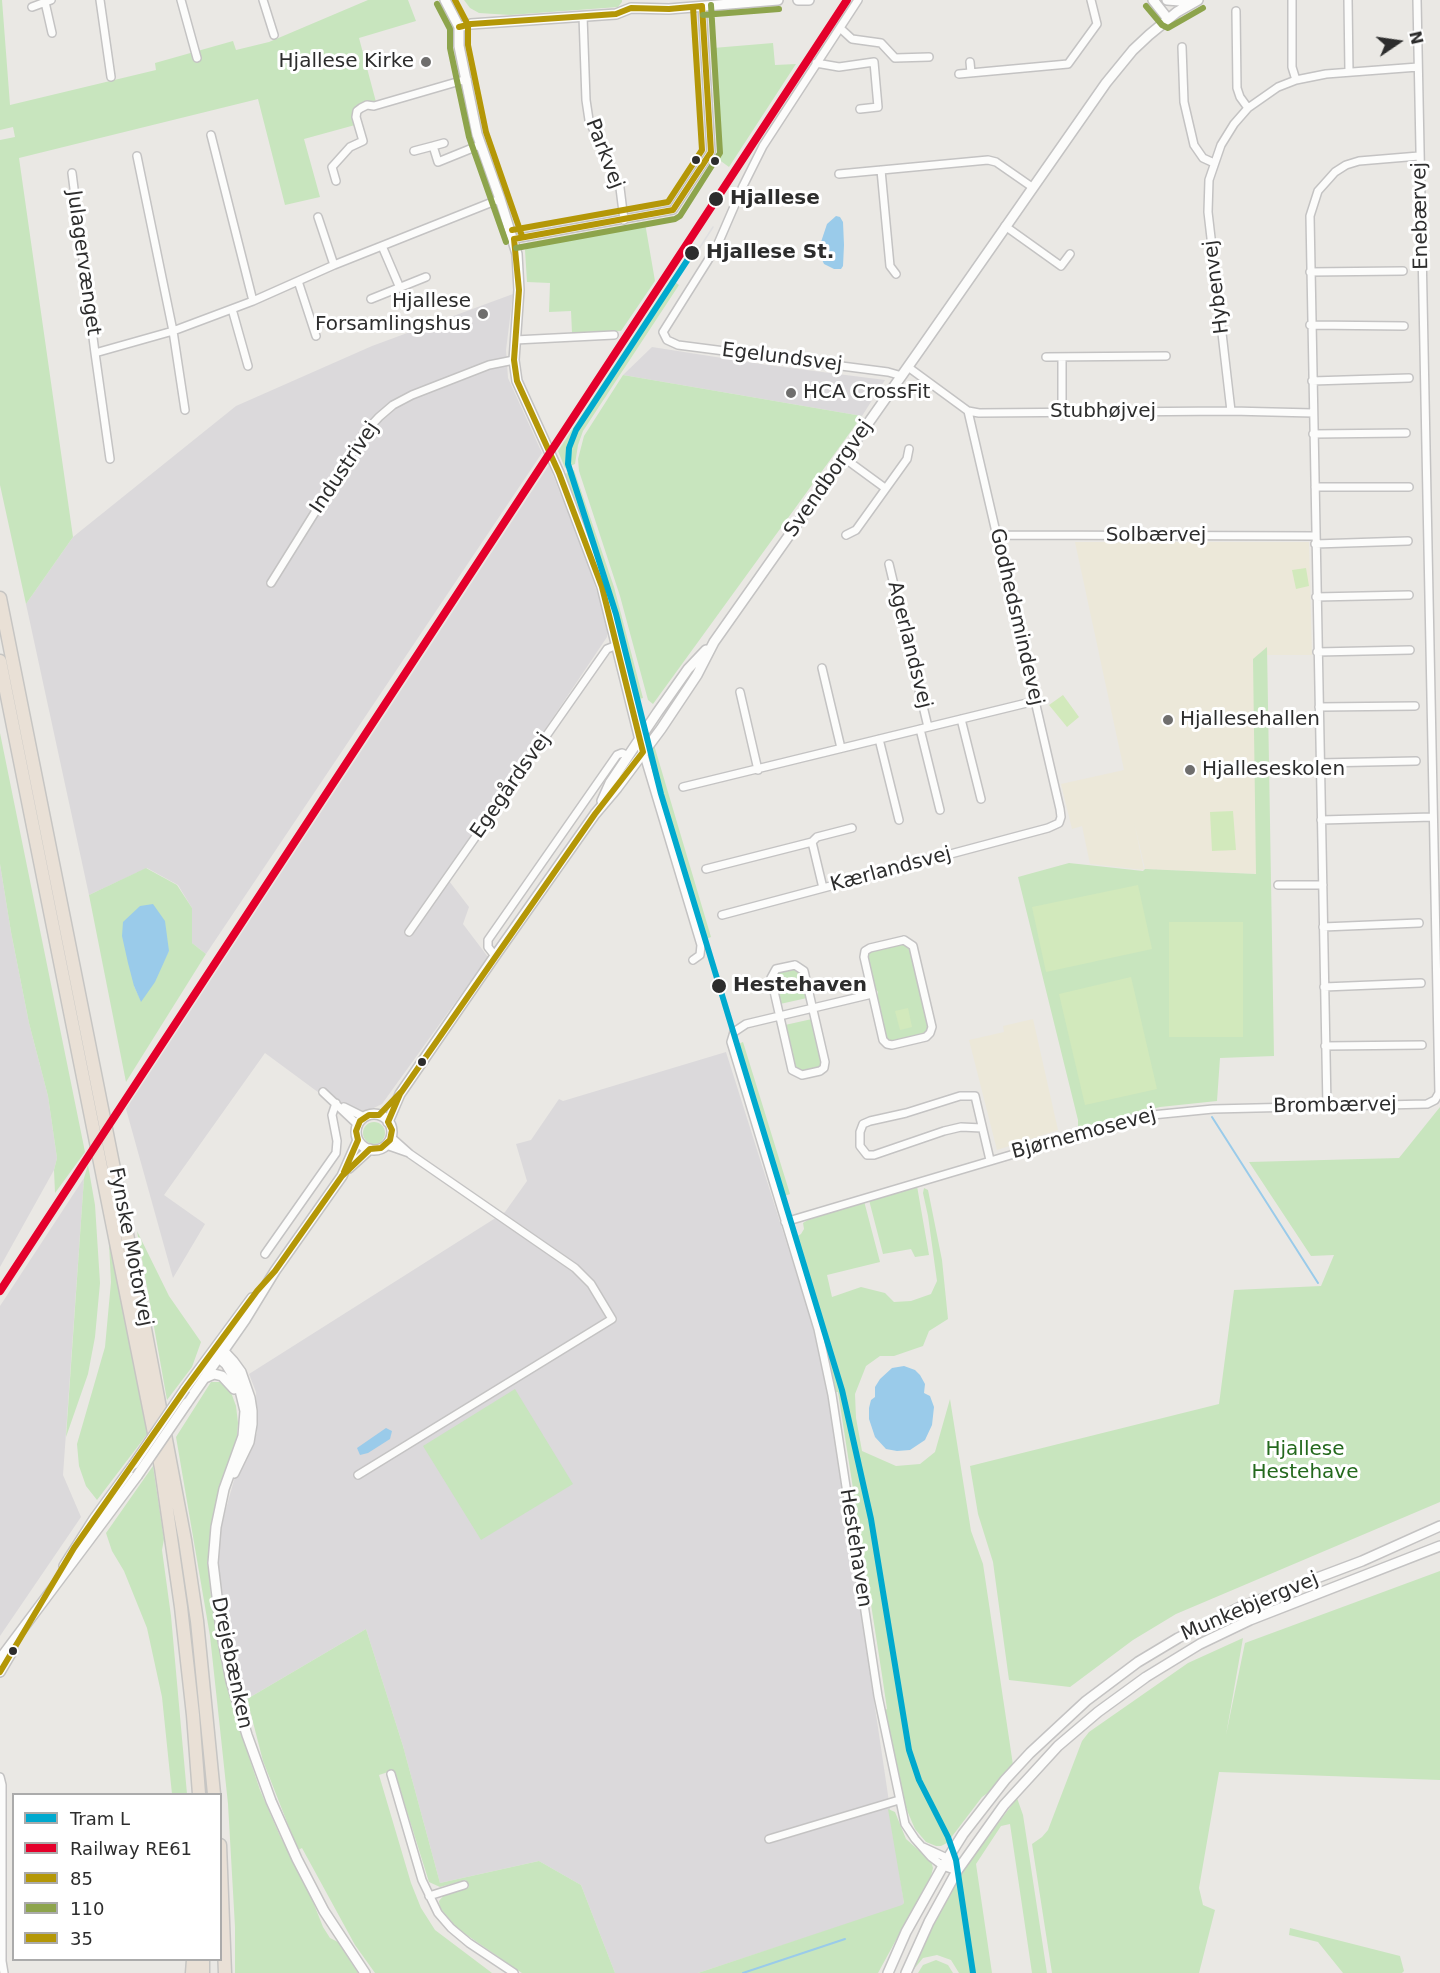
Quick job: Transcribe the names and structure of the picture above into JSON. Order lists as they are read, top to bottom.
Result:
{
  "streets": {
    "highway": ["Fynske Motorvej"],
    "street": [
      "Parkvej",
      "Enebærvej",
      "Julagervænget",
      "Hybenvej",
      "Egelundsvej",
      "Stubhøjvej",
      "Industrivej",
      "Svendborgvej",
      "Solbærvej",
      "Godhedsmindevej",
      "Agerlandsvej",
      "Egegårdsvej",
      "Kærlandsvej",
      "Brombærvej",
      "Bjørnemosevej",
      "Hestehaven",
      "Munkebjergvej",
      "Drejebænken"
    ]
  },
  "crossings": [
    ["Enebærvej", "Hybenvej"],
    ["Enebærvej", "Brombærvej"],
    ["Hybenvej", "Stubhøjvej"],
    ["Egelundsvej", "Svendborgvej"],
    ["Stubhøjvej", "Godhedsmindevej"],
    ["Solbærvej", "Godhedsmindevej"],
    ["Godhedsmindevej", "Kærlandsvej"],
    ["Brombærvej", "Bjørnemosevej"],
    ["Bjørnemosevej", "Hestehaven"],
    ["Hestehaven", "Munkebjergvej"]
  ],
  "parks": ["Hjallese Hestehave"],
  "places": [
    "Hjallese Kirke",
    "Hjallese",
    "Hjallese St.",
    "Hjallese Forsamlingshus",
    "HCA CrossFit",
    "Hjallesehallen",
    "Hjalleseskolen",
    "Hestehaven"
  ],
  "lines": [
    "rail line RE61",
    "transit line 35",
    "transit line 110",
    "transit line 85",
    "tram line L"
  ],
  "legend": [
    "Tram L",
    "Railway RE61",
    "85",
    "110",
    "35"
  ],
  "north": "right"
}
